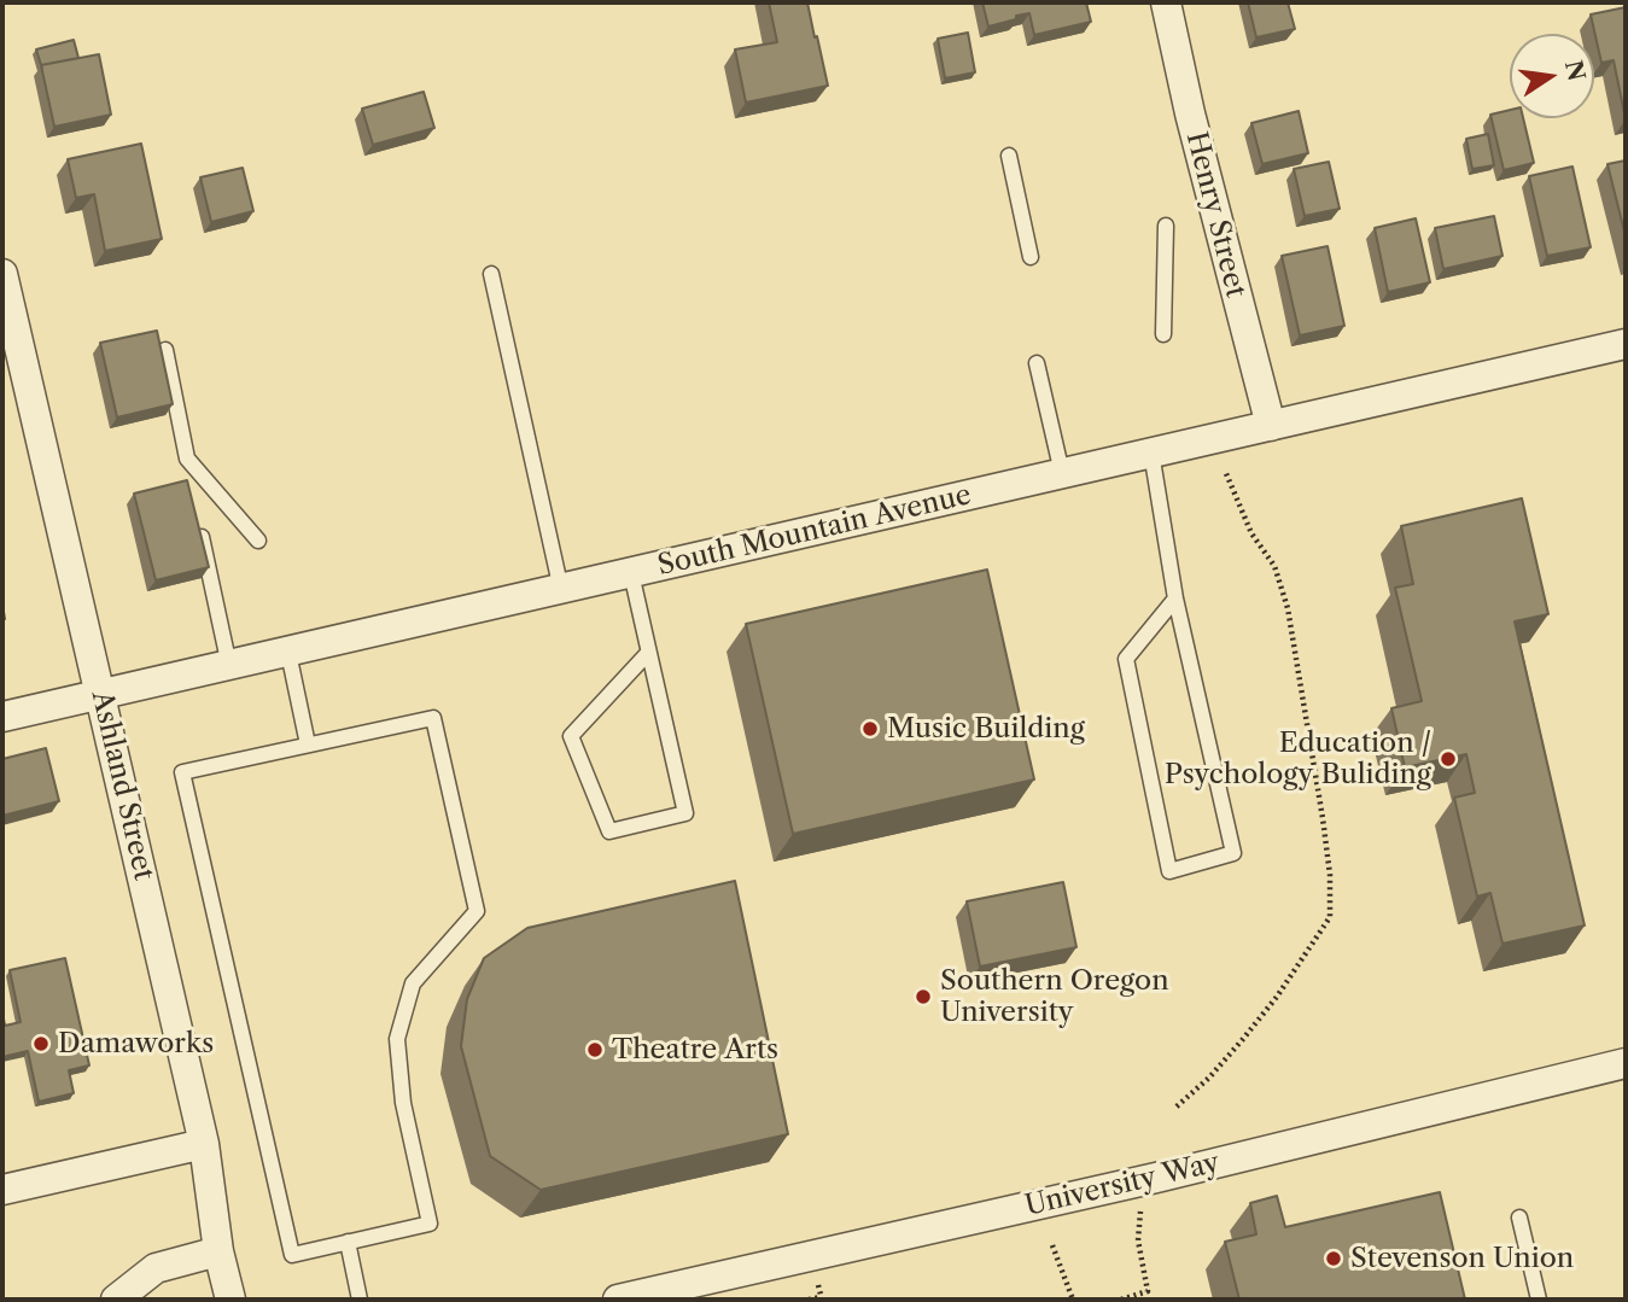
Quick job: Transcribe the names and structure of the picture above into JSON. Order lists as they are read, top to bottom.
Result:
{
  "streets": {
    "street": [
      "Henry Street",
      "South Mountain Avenue",
      "Ashland Street",
      "University Way"
    ]
  },
  "crossings": [
    ["Henry Street", "South Mountain Avenue"],
    ["South Mountain Avenue", "Ashland Street"]
  ],
  "places": [
    "Music Building",
    "Education / Psychology Buliding",
    "Southern Oregon University",
    "Damaworks",
    "Theatre Arts",
    "Stevenson Union"
  ],
  "north": "right"
}
